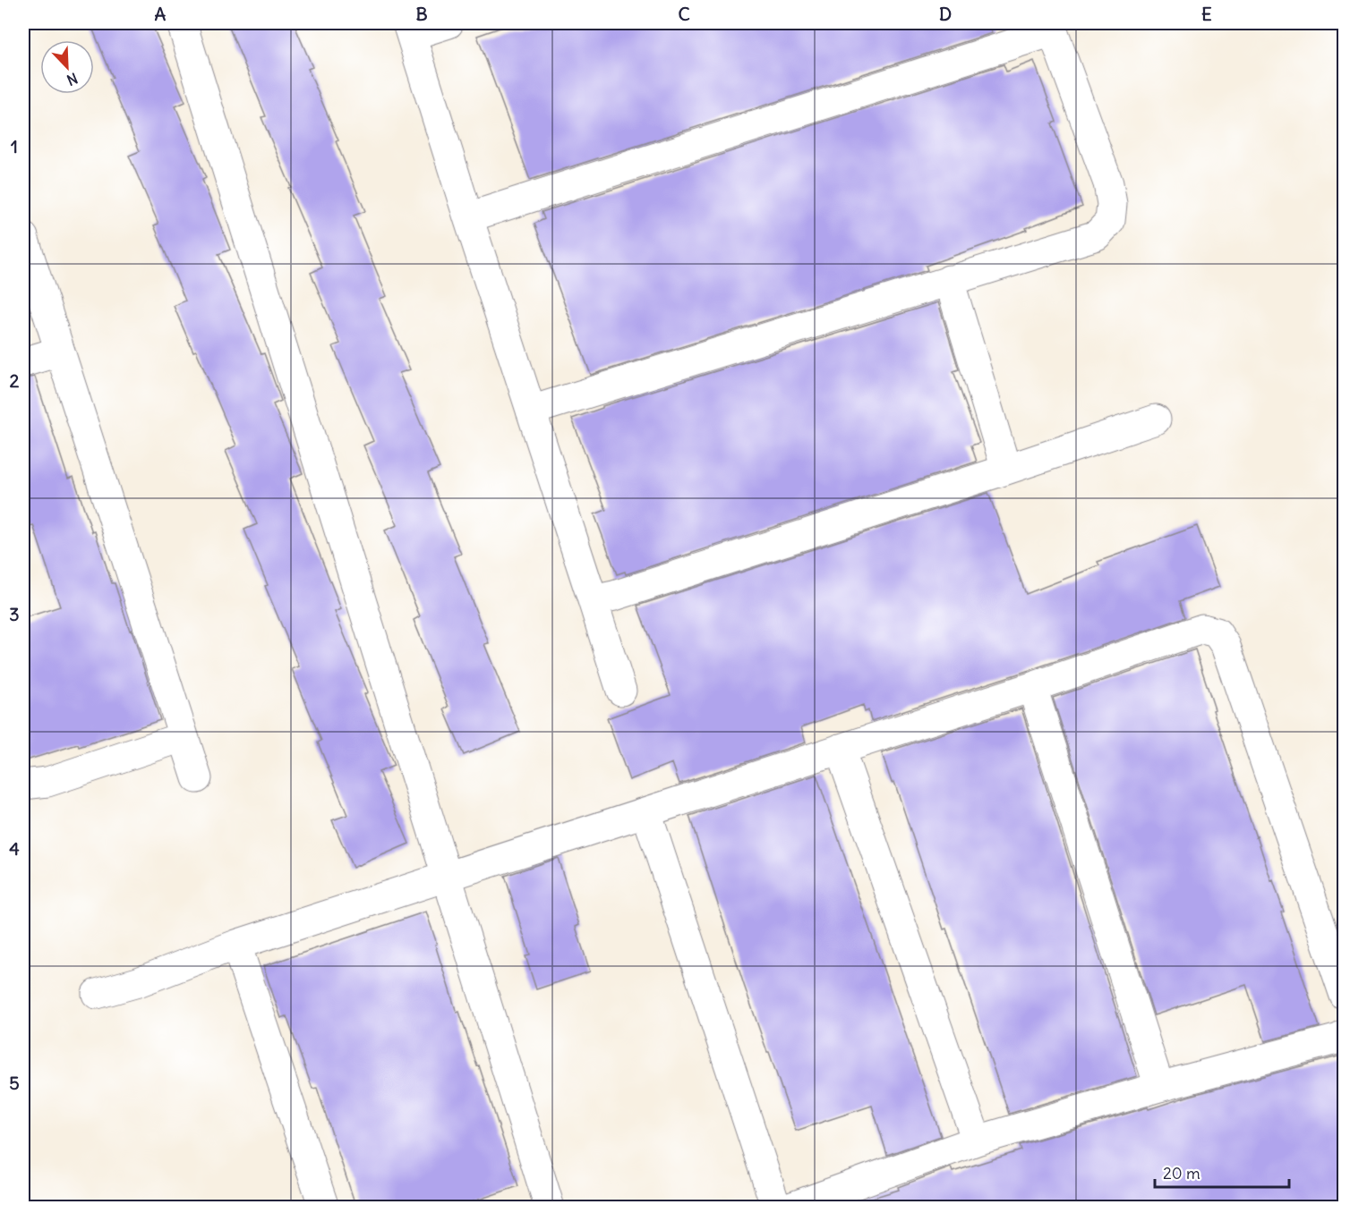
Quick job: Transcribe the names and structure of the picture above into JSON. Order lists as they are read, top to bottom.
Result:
{
  "scale_bar": "20 m",
  "north": "bottom right",
  "grid": {
    "columns": [
      "A",
      "B",
      "C",
      "D",
      "E"
    ],
    "rows": [
      "1",
      "2",
      "3",
      "4",
      "5"
    ]
  }
}
